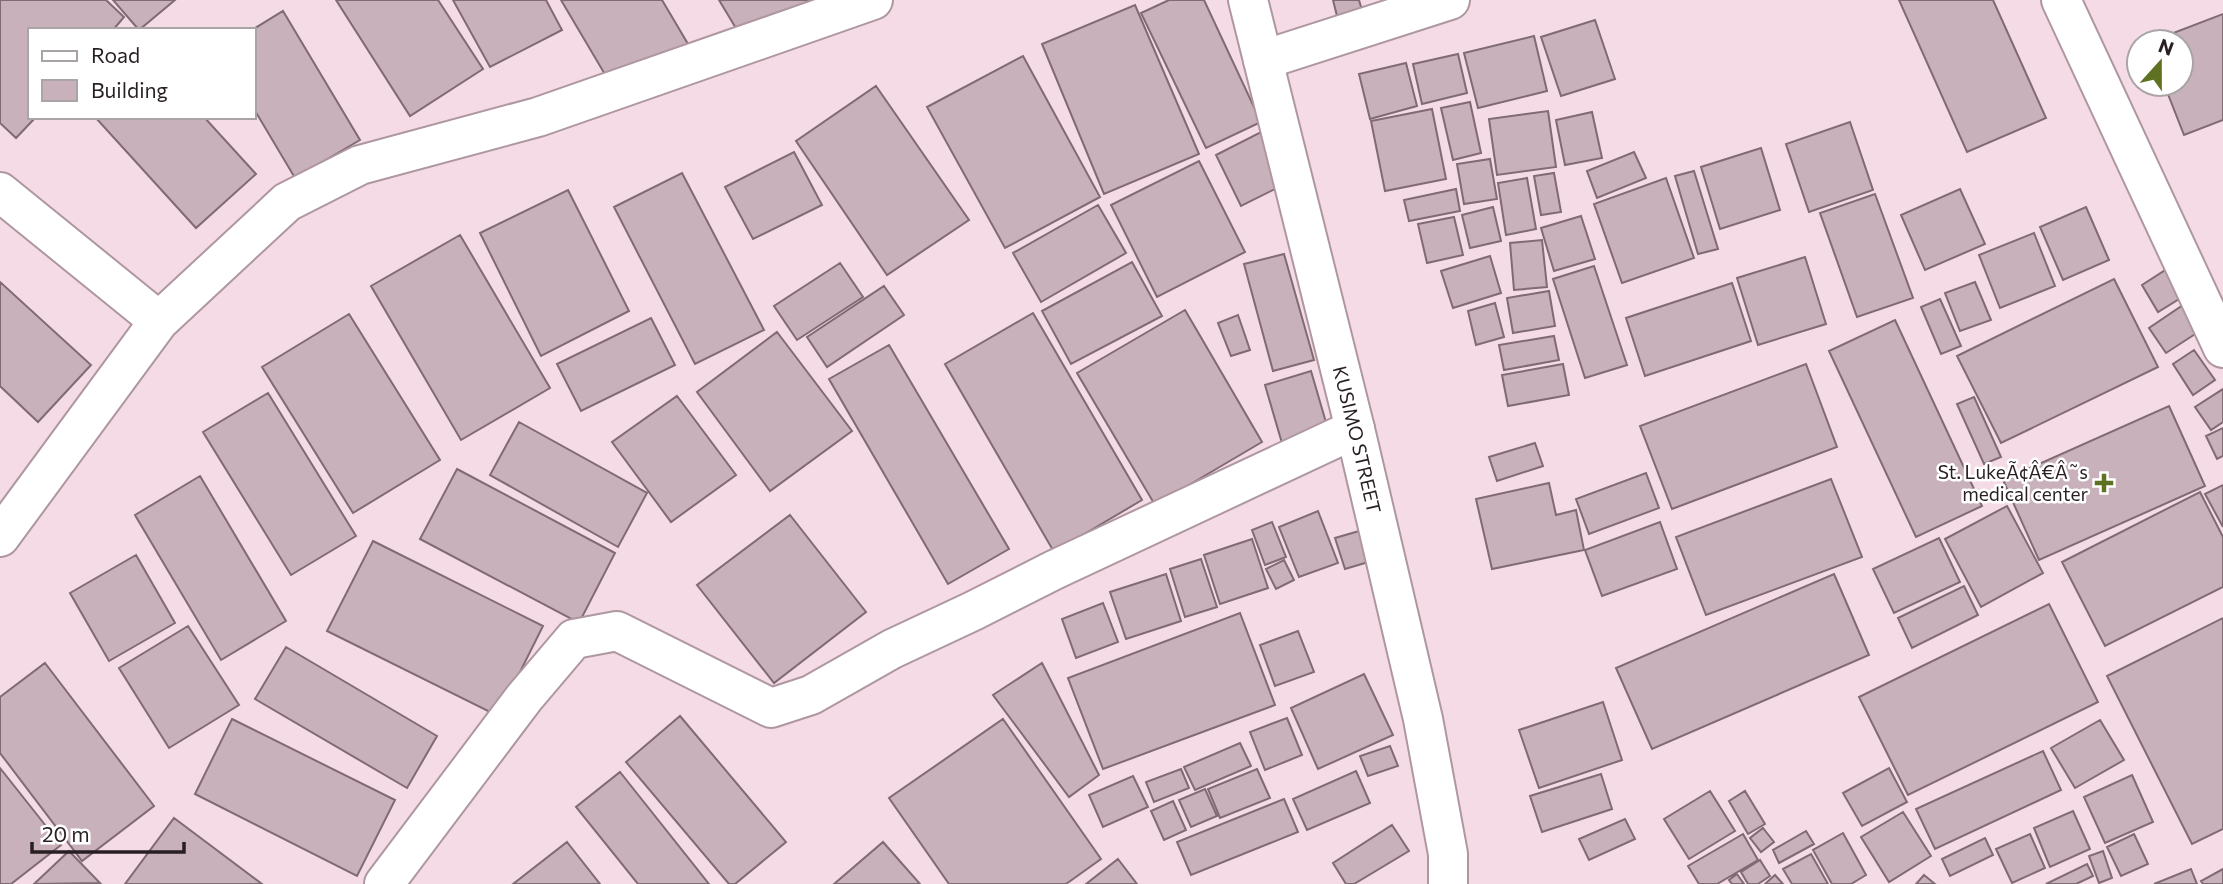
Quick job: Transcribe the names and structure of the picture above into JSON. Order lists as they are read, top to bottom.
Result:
{
  "streets": {
    "street": ["KUSIMO STREET"]
  },
  "places": {
    "health": ["St. LukeÃ¢Â€Â˜s medical center"]
  },
  "legend": ["Road", "Building"],
  "scale_bar": "20 m",
  "north": "top"
}
